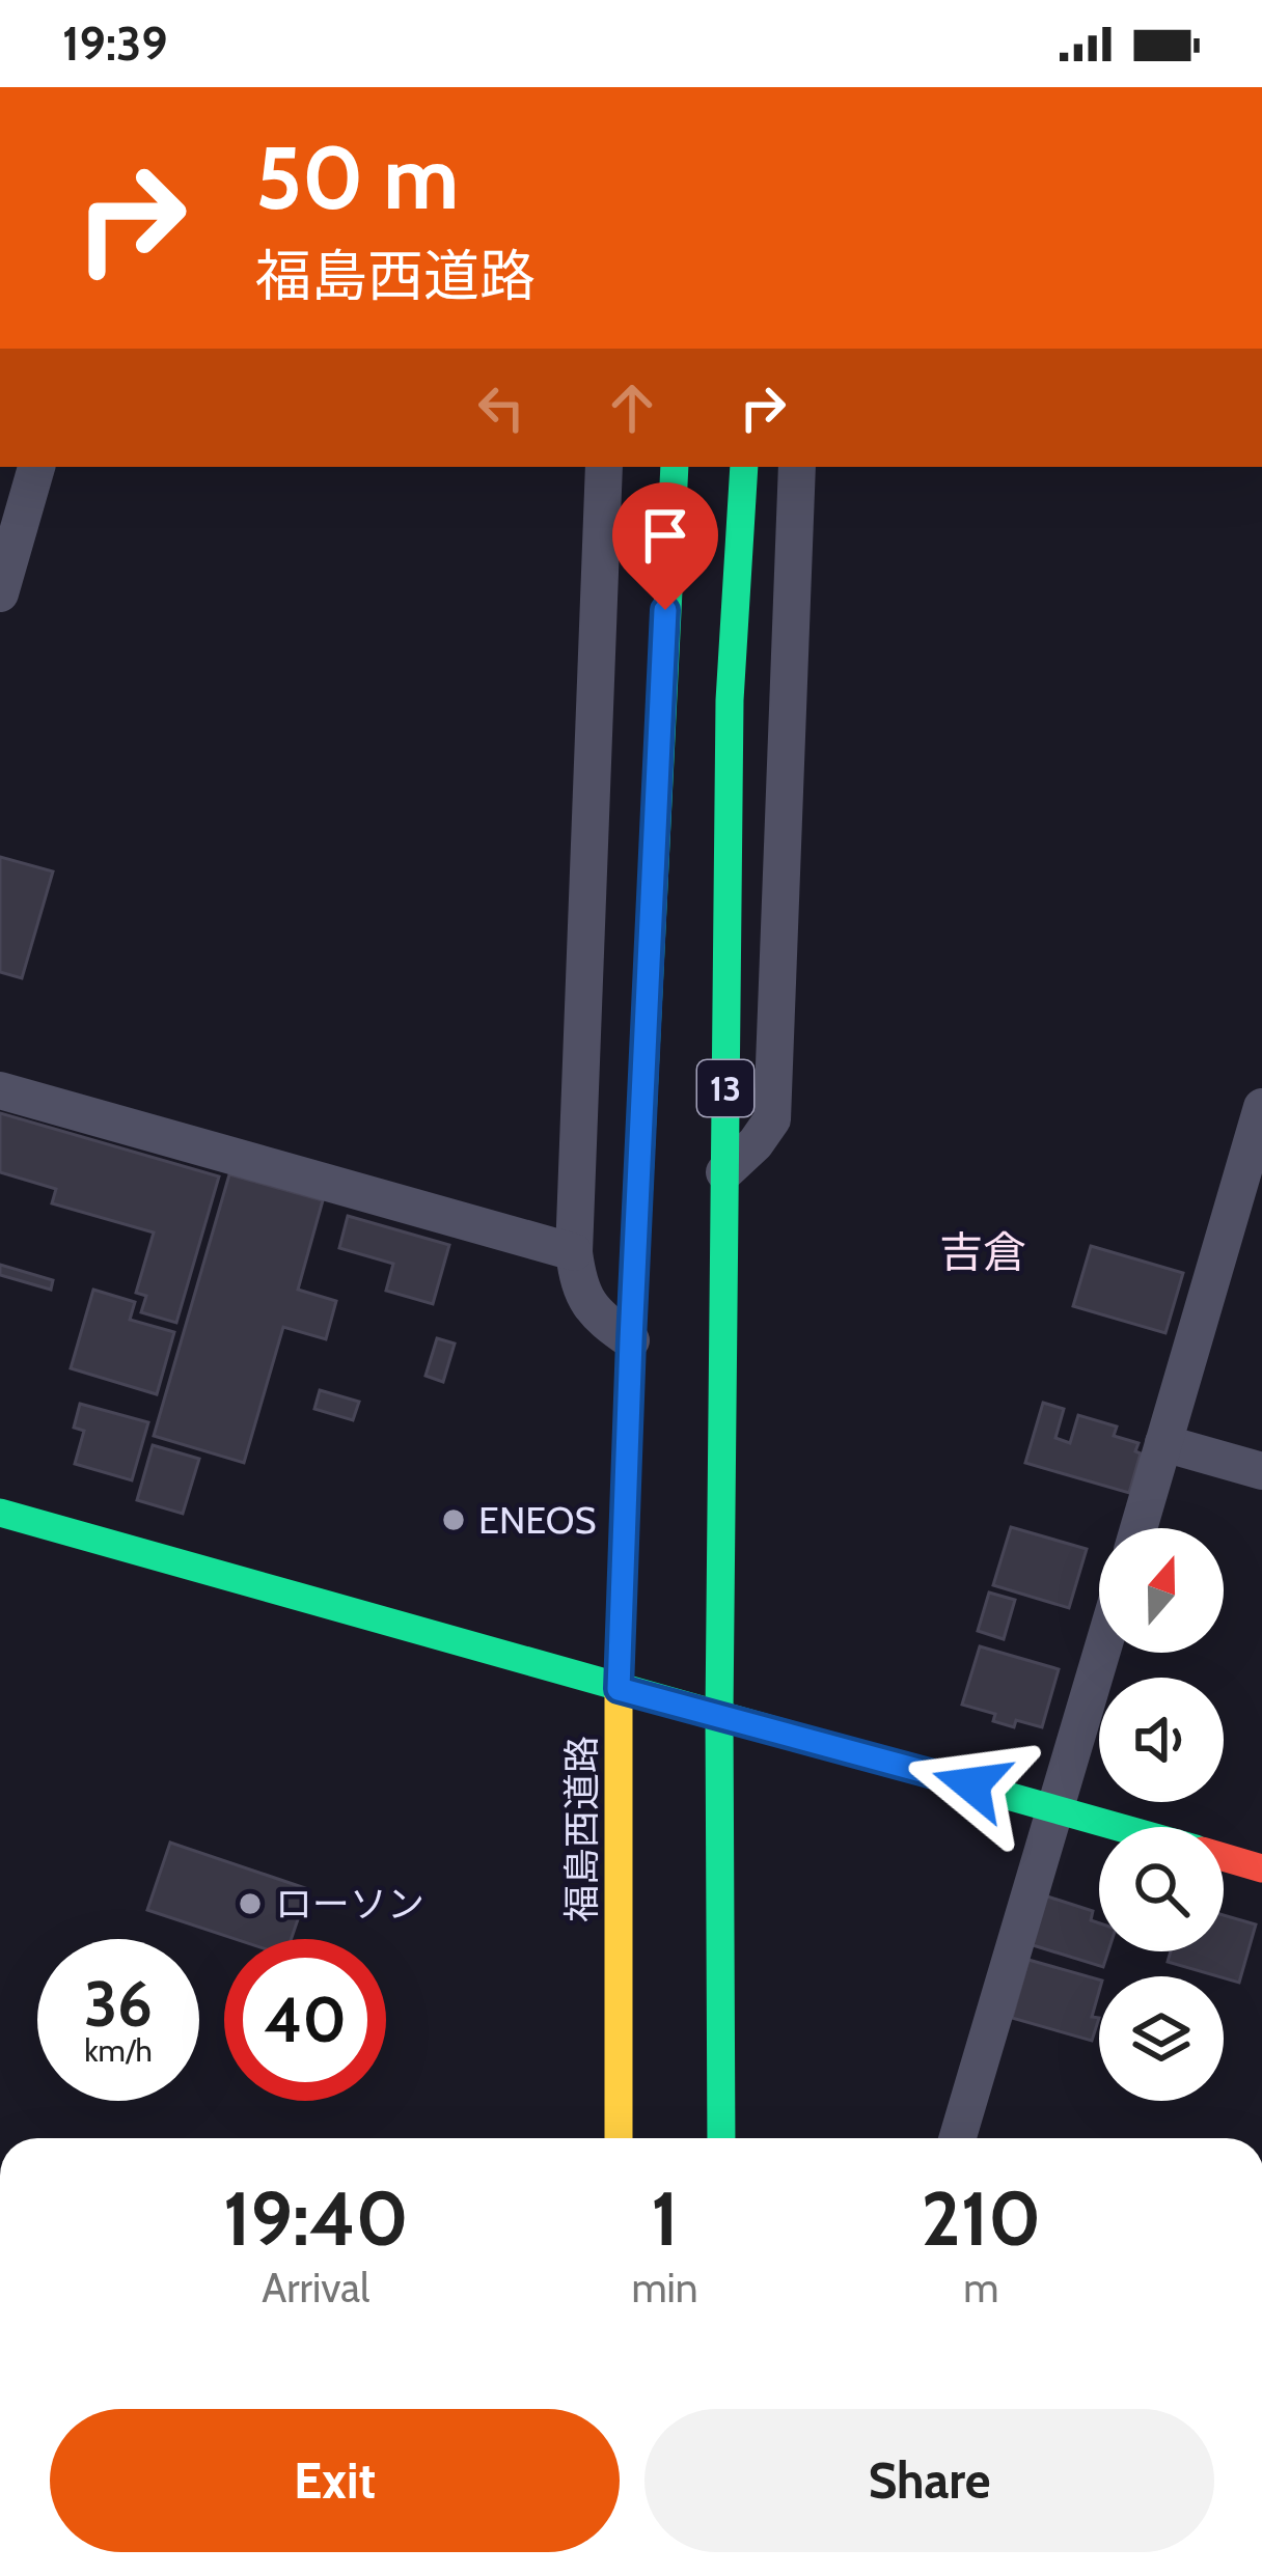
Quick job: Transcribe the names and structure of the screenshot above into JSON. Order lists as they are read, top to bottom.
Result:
{
  "streets": {
    "main road": ["13", "福島西道路"]
  },
  "districts": ["吉倉"],
  "places": ["ENEOS", "ローソン"],
  "north": "top",
  "page": {
    "status": "19:39",
    "turn": ["50 m", "福島西道路"],
    "speed": "36 km/h",
    "limit": "40",
    "eta": [
      "19:40",
      "Arrival",
      "1",
      "min",
      "210",
      "m"
    ],
    "buttons": ["Exit", "Share"]
  }
}
